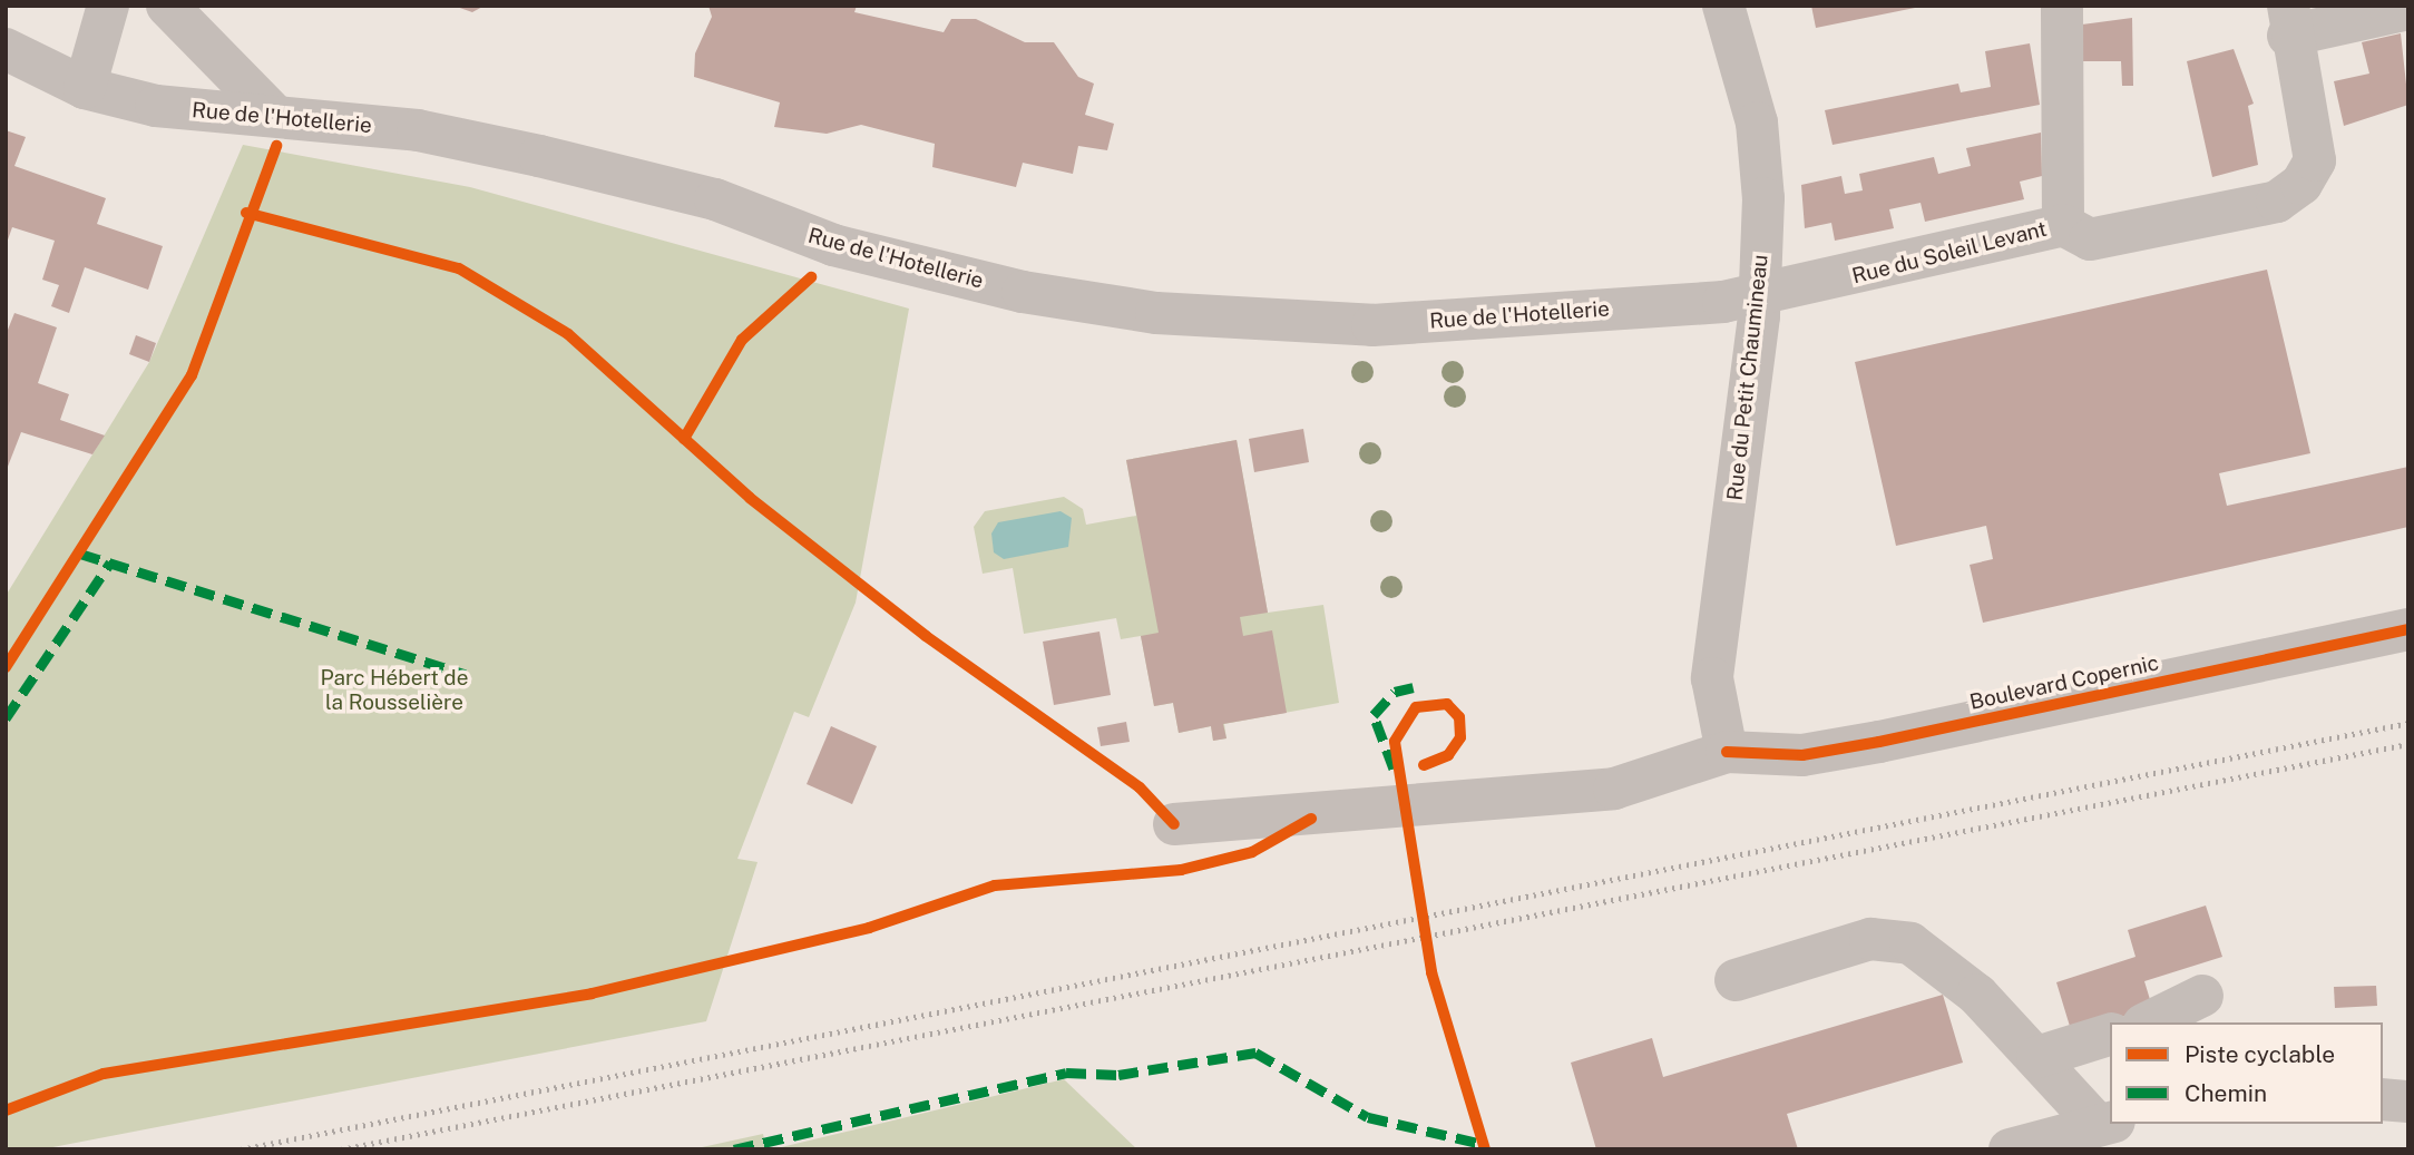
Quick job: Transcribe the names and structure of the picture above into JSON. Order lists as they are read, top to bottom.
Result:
{
  "streets": {
    "street": [
      "Rue de l'Hotellerie",
      "Rue du Soleil Levant",
      "Rue du Petit Chaumineau",
      "Boulevard Copernic"
    ]
  },
  "crossings": [
    ["Rue de l'Hotellerie", "Rue du Soleil Levant"],
    ["Rue de l'Hotellerie", "Rue du Petit Chaumineau"],
    ["Rue du Soleil Levant", "Rue du Petit Chaumineau"],
    ["Rue du Petit Chaumineau", "Boulevard Copernic"]
  ],
  "parks": ["Parc Hébert de la Rousselière"],
  "legend": ["Piste cyclable", "Chemin"]
}
